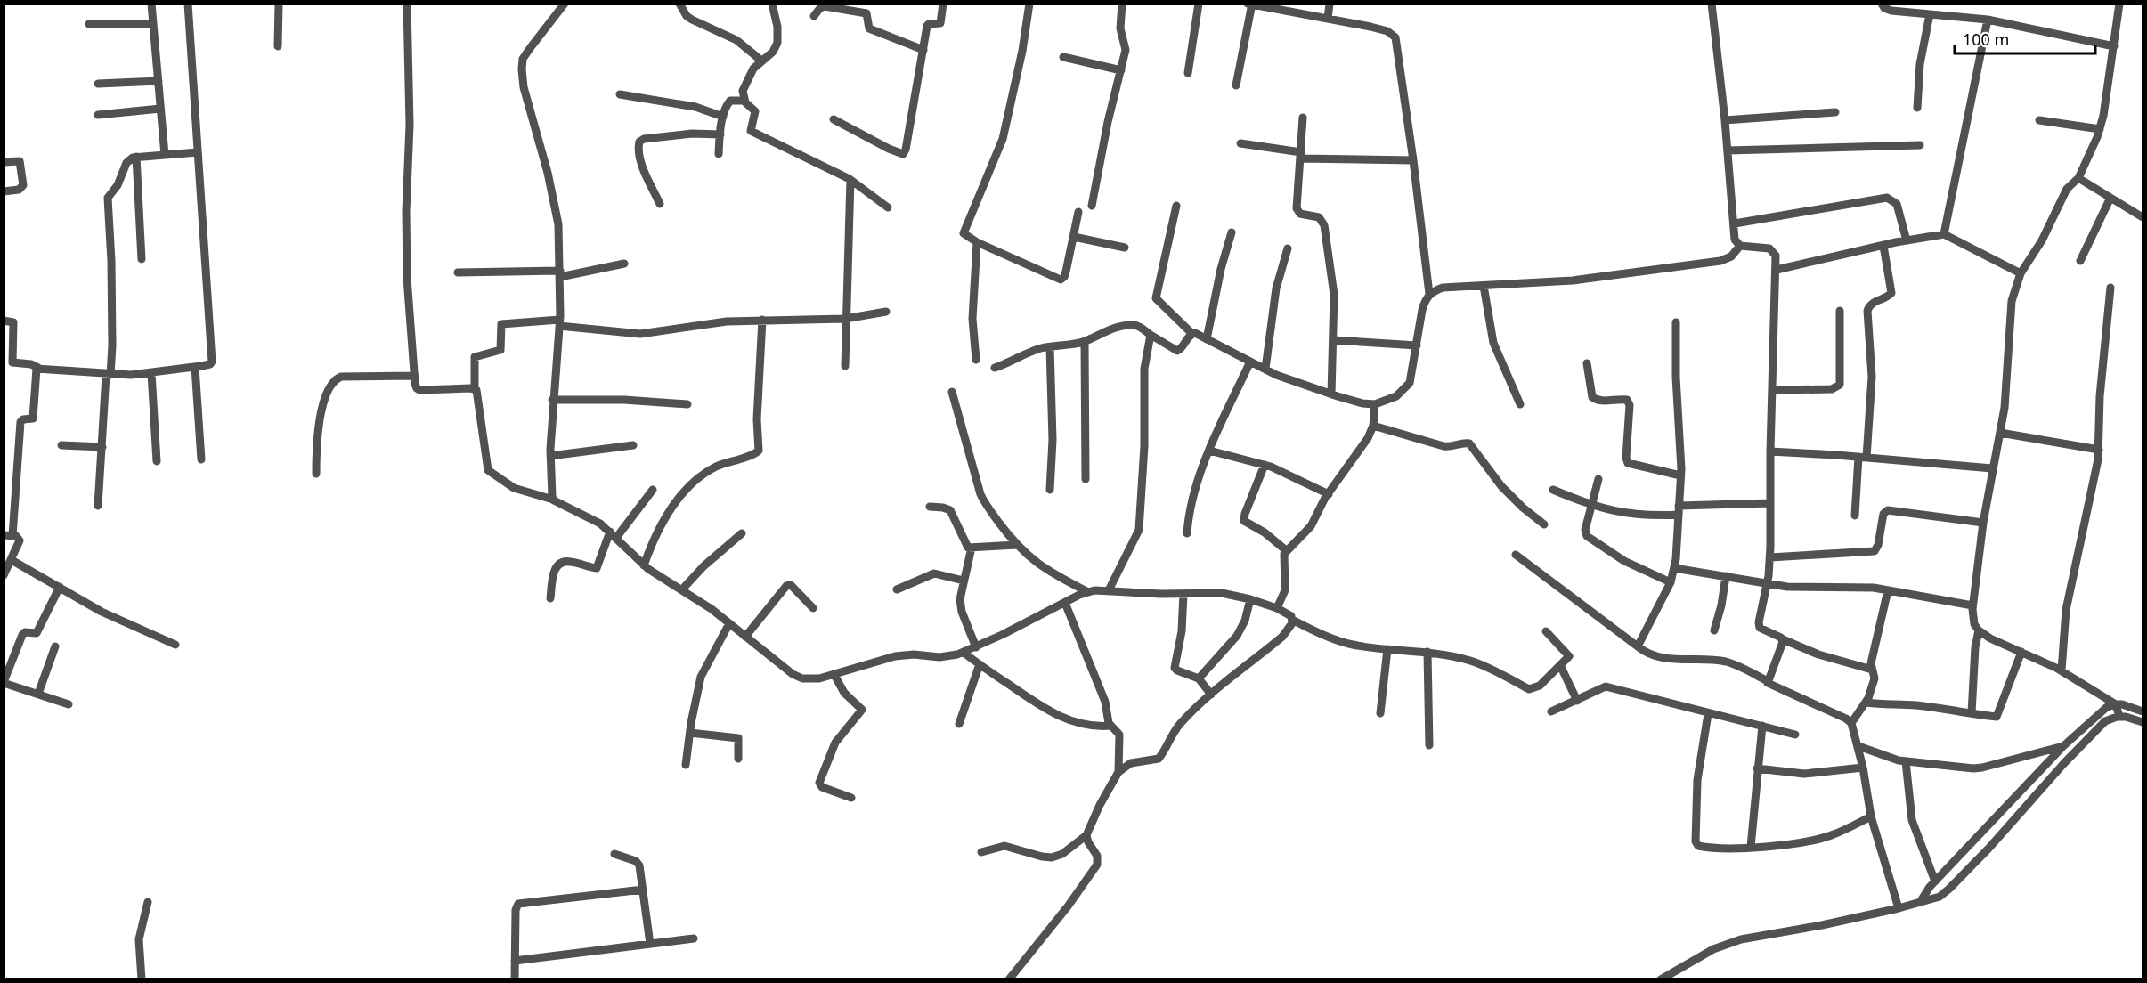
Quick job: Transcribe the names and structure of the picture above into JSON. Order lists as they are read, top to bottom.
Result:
{
  "scale_bar": "100 m"
}
